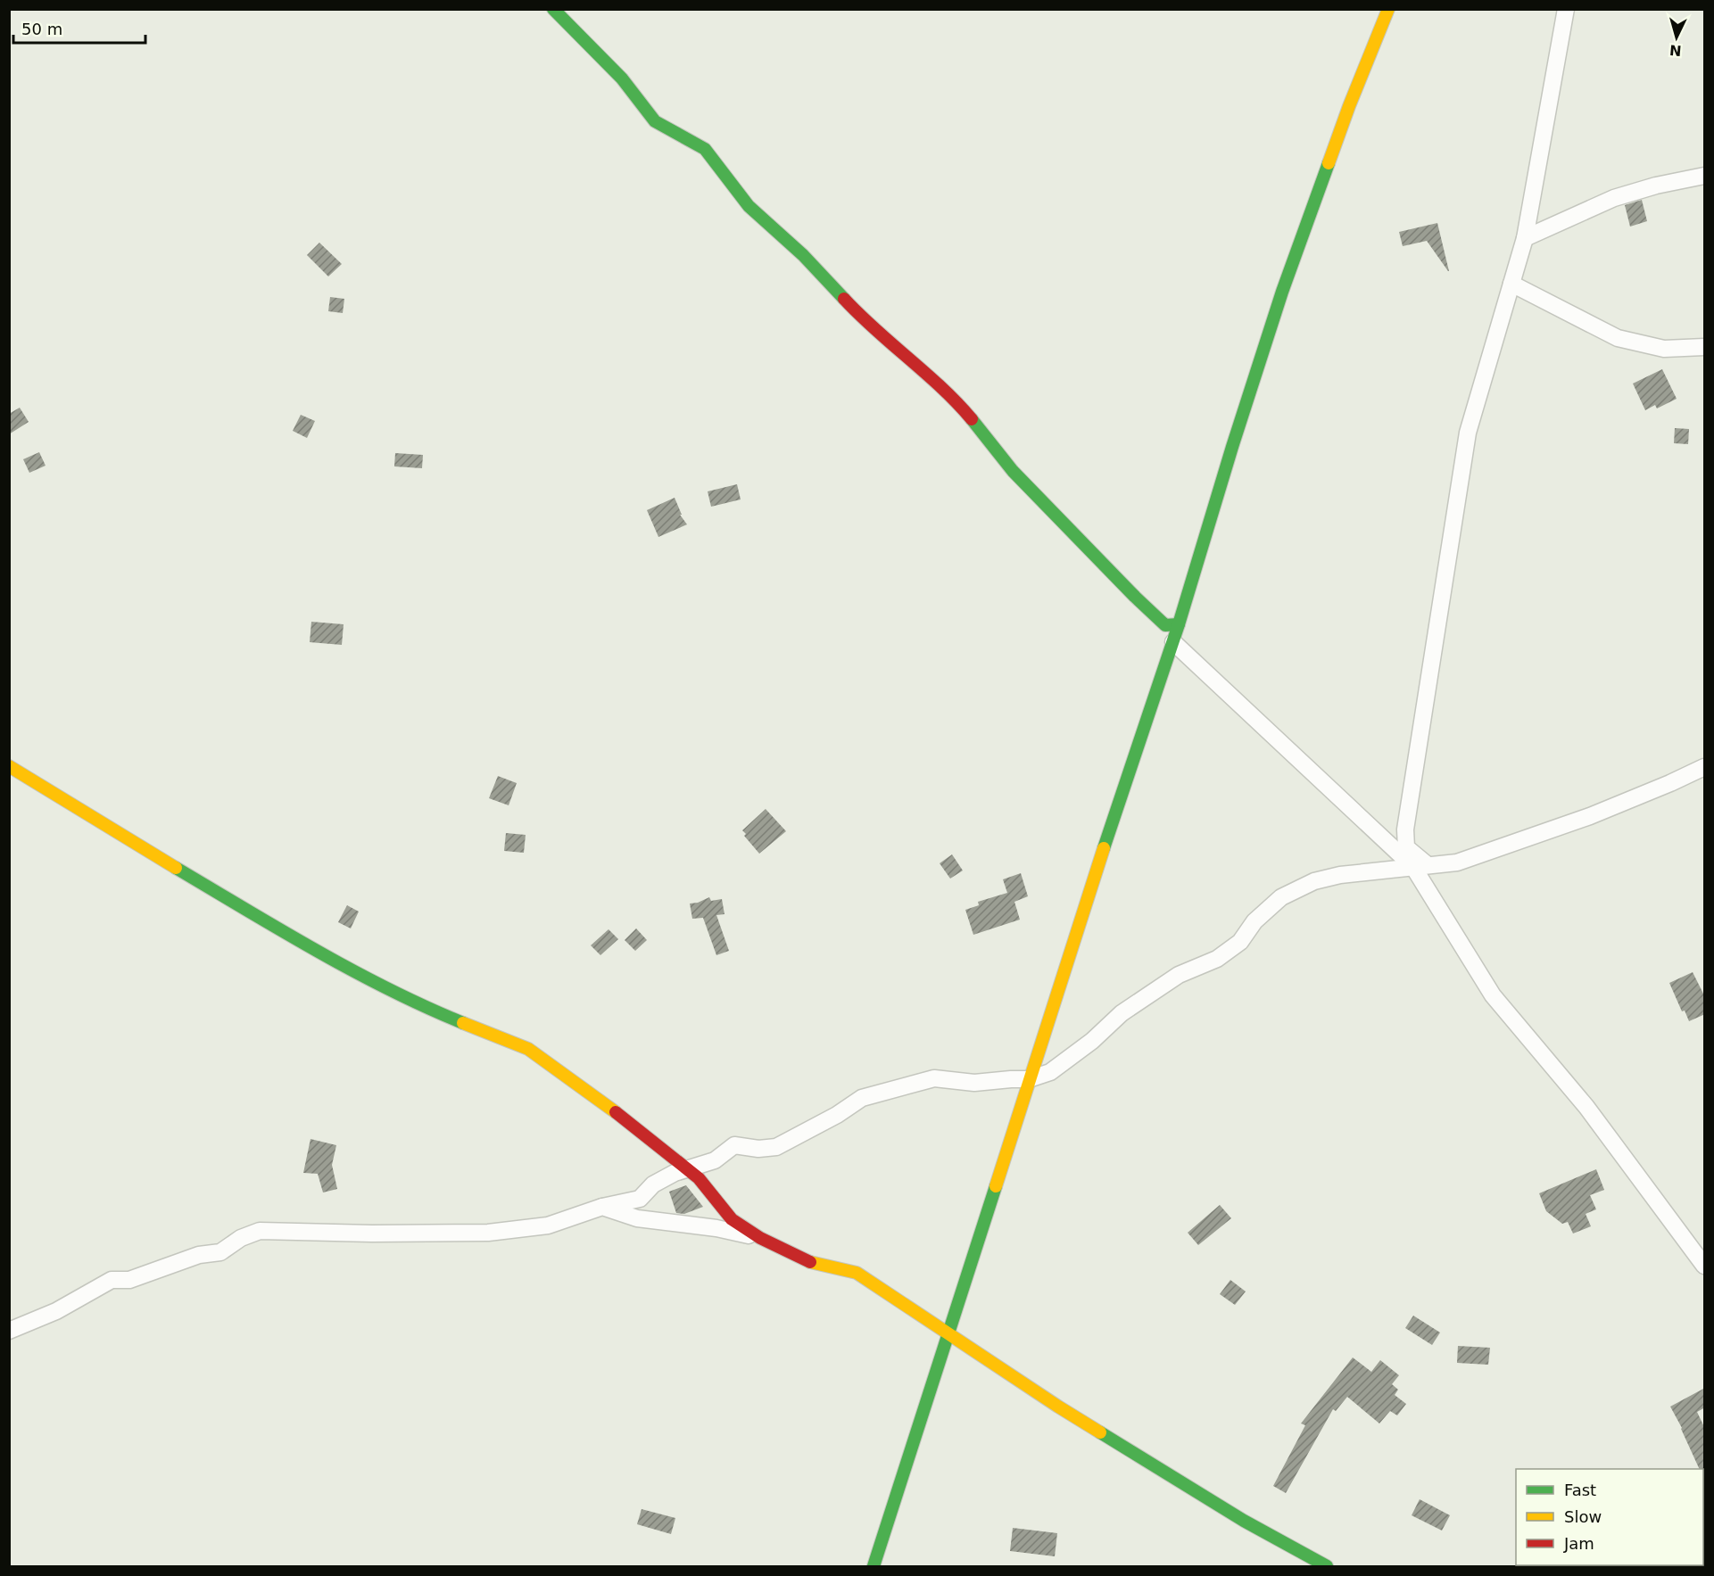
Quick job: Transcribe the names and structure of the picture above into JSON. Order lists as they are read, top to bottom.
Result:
{
  "legend": ["Fast", "Slow", "Jam"],
  "scale_bar": "50 m",
  "north": "bottom"
}
